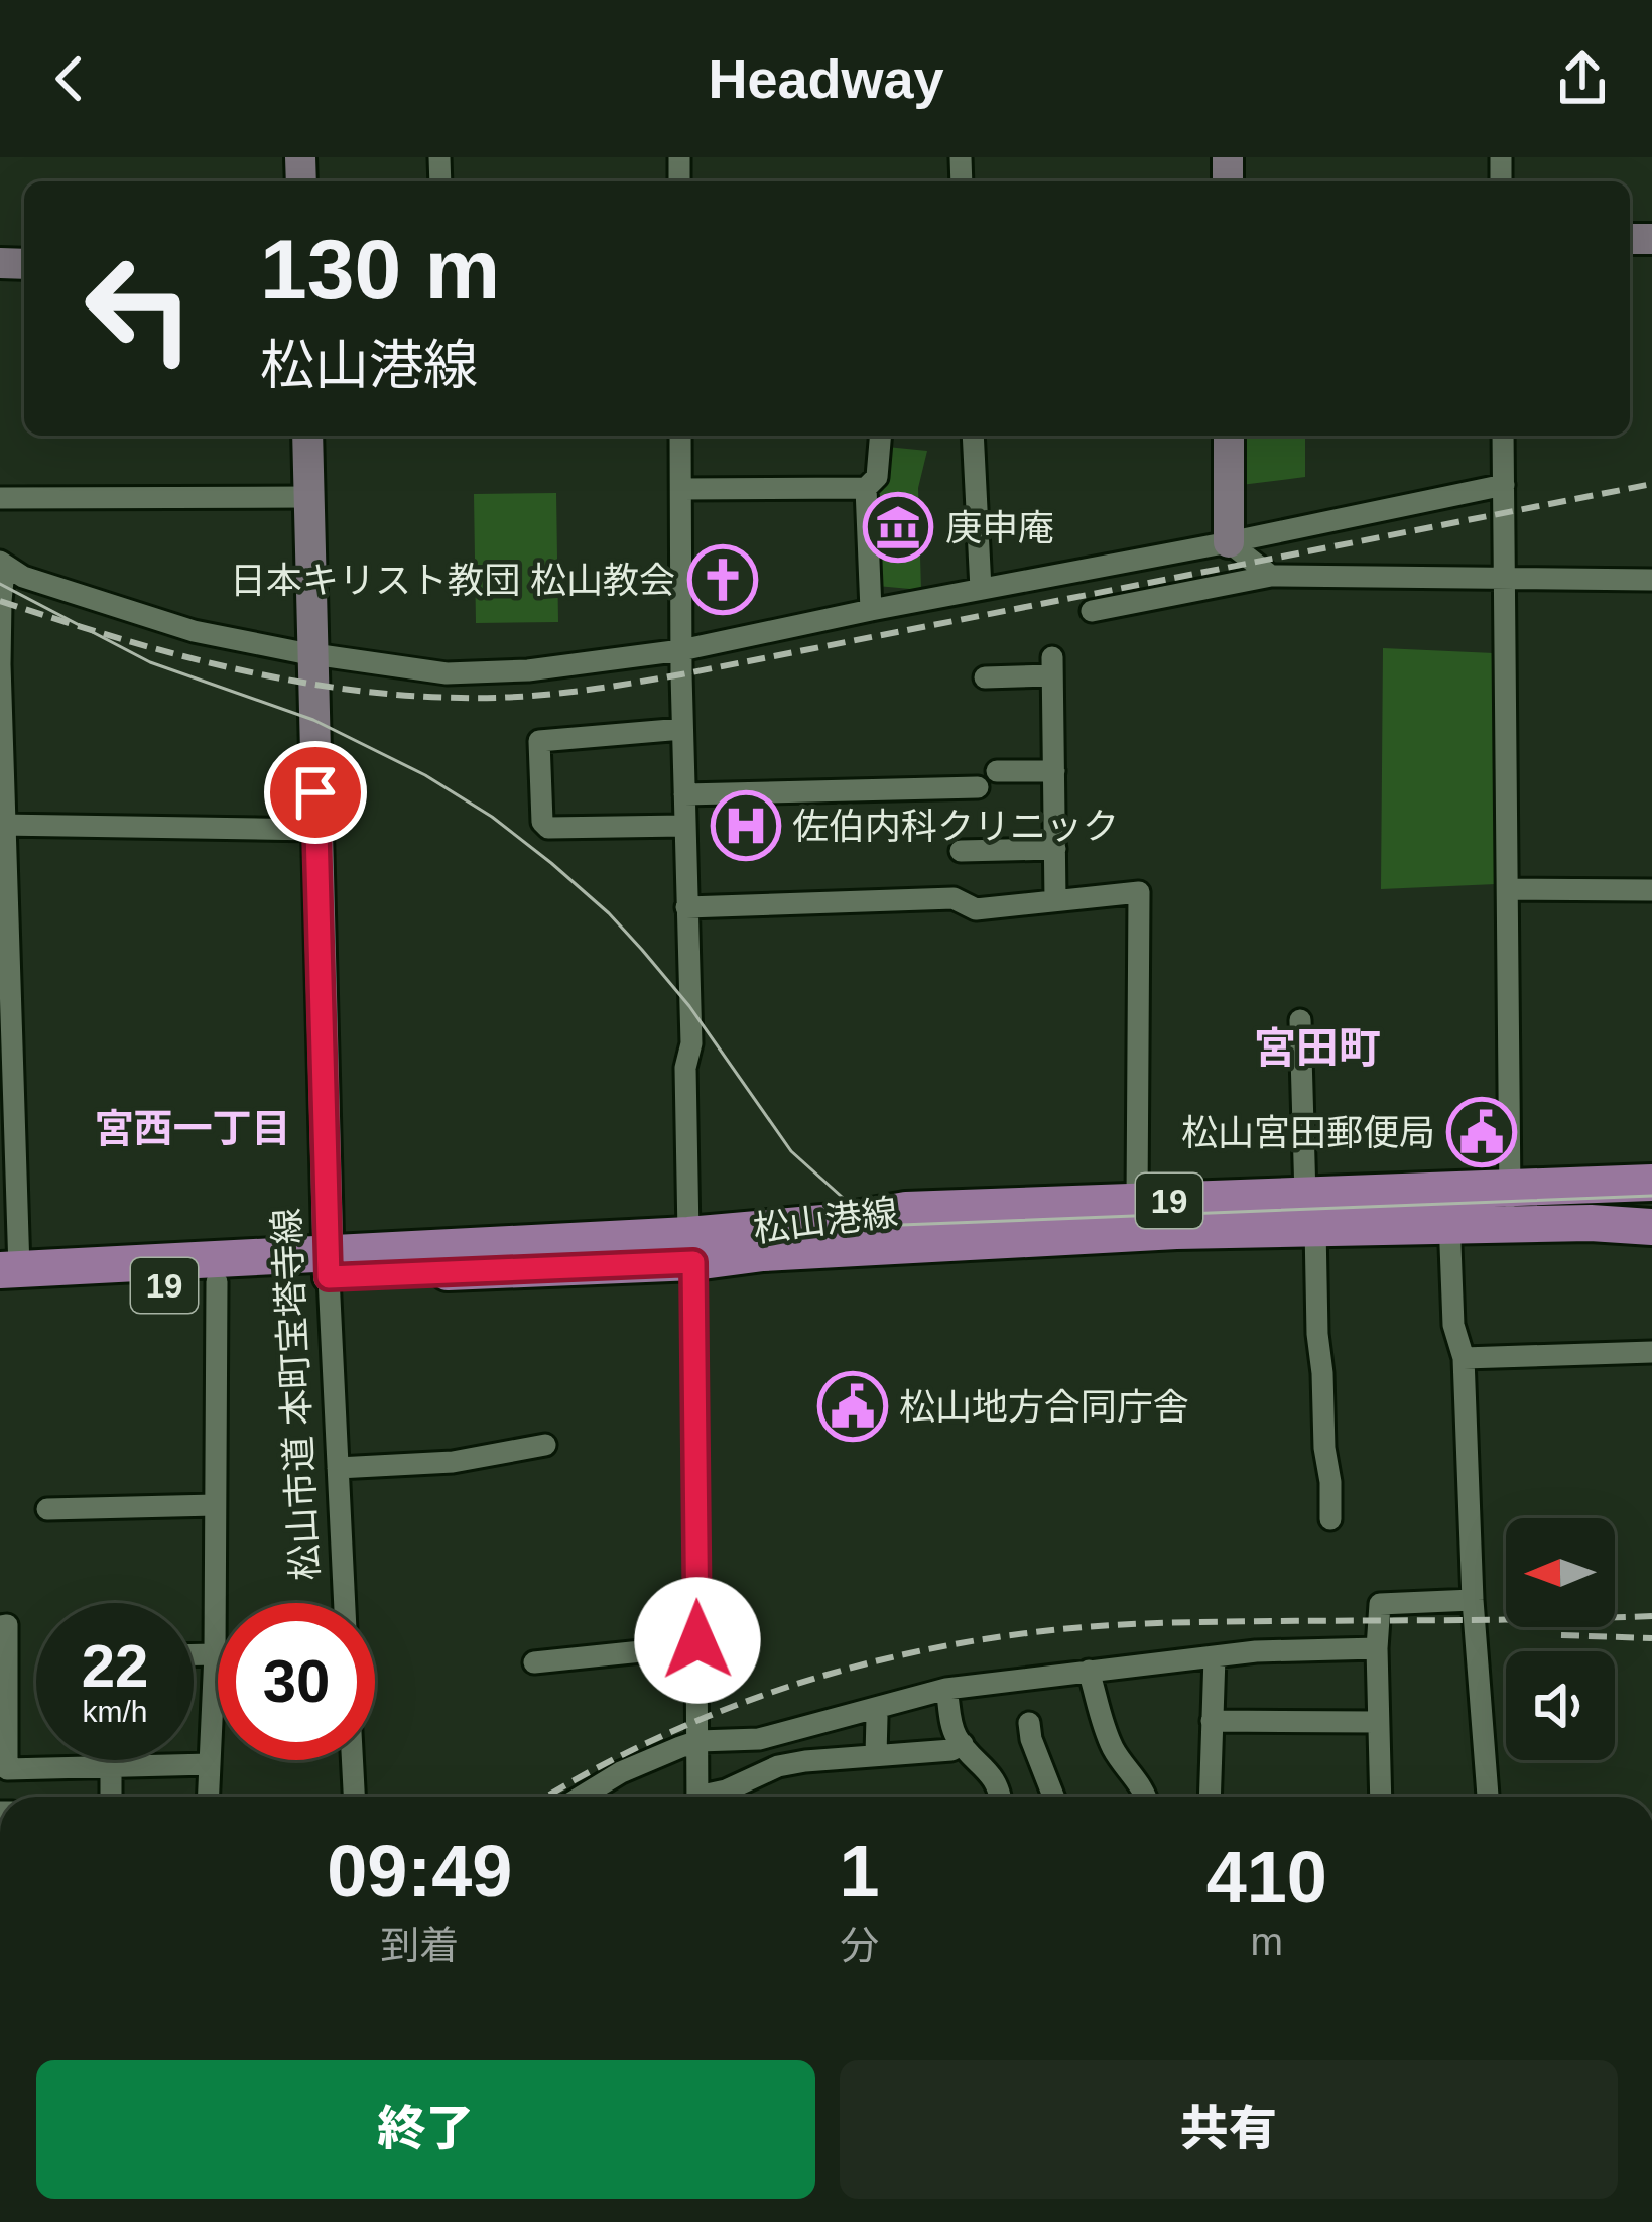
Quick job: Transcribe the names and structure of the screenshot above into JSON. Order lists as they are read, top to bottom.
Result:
{
  "streets": {
    "main road": ["19", "松山港線"],
    "street": ["松山市道 本町宝塔寺線"]
  },
  "crossings": [
    ["松山港線", "松山市道 本町宝塔寺線"]
  ],
  "districts": ["宮田町", "宮西一丁目"],
  "places": {
    "museum": ["庚申庵"],
    "church": ["日本キリスト教団 松山教会"],
    "hospital": ["佐伯内科クリニック"],
    "public building": ["松山宮田郵便局", "松山地方合同庁舎"]
  },
  "north": "left",
  "page": {
    "header": "Headway",
    "turn": ["130 m", "松山港線"],
    "speed": "22 km/h",
    "limit": "30",
    "eta": [
      "09:49",
      "到着",
      "1",
      "分",
      "410",
      "m"
    ],
    "buttons": ["終了", "共有"]
  }
}
